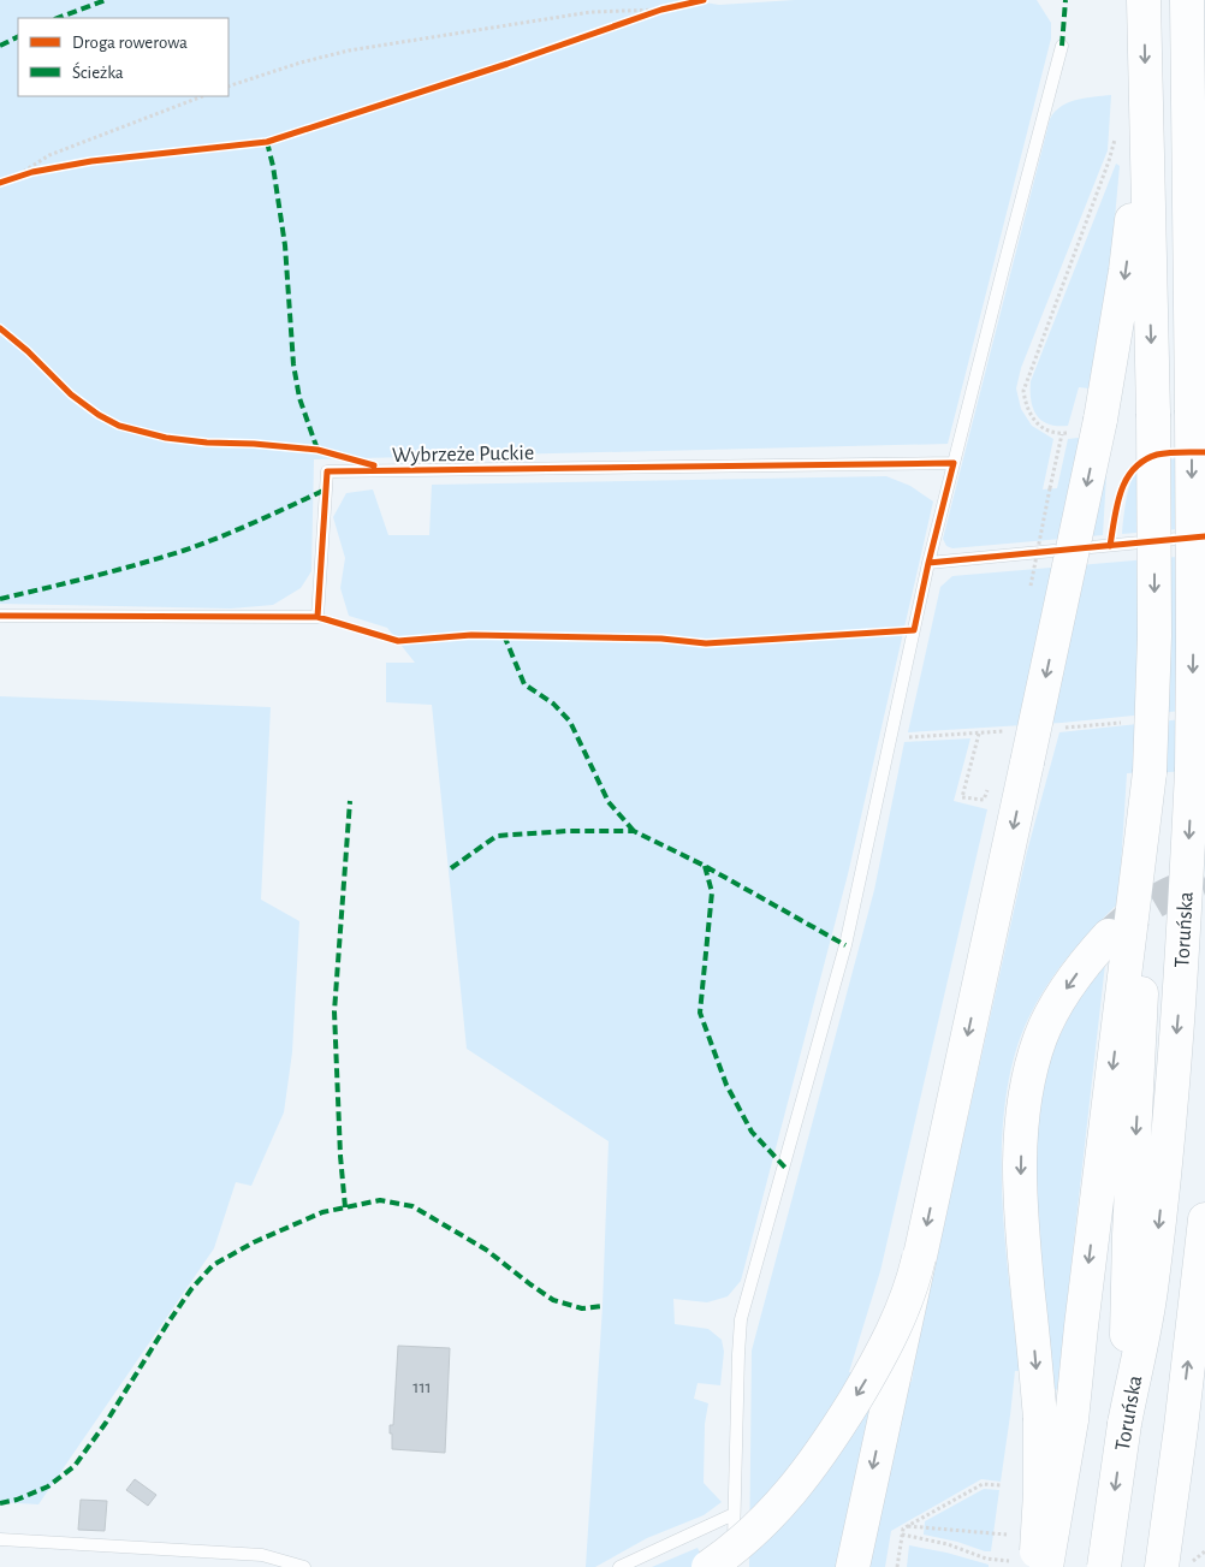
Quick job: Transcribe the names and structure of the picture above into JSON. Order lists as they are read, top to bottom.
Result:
{
  "streets": {
    "main road": ["Toruńska"],
    "lane": ["Wybrzeże Puckie"]
  },
  "house_numbers": ["111"],
  "legend": ["Droga rowerowa", "Ścieżka"]
}
